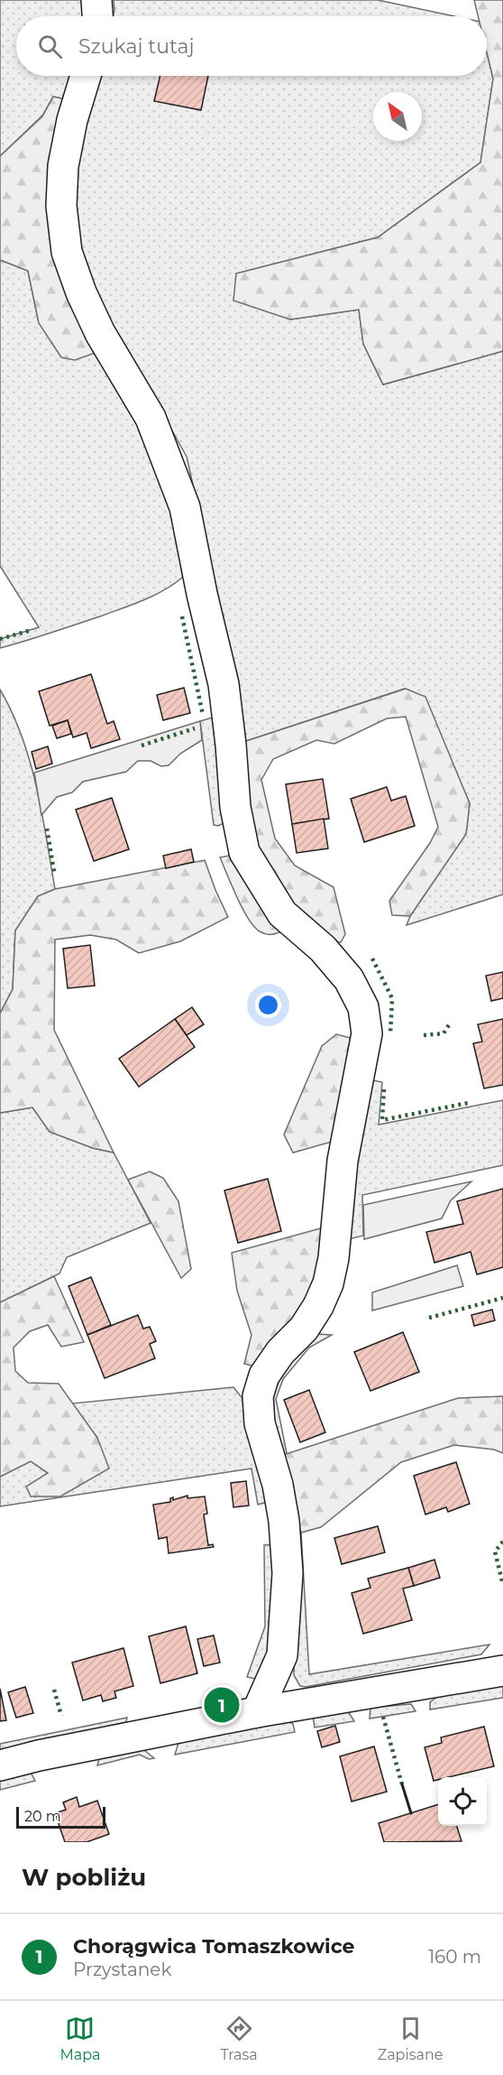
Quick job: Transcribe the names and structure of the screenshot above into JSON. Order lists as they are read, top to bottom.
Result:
{
  "scale_bar": "20 m",
  "north": "top left",
  "page": {
    "search": "Szukaj tutaj",
    "pins": "1",
    "scale": "20 m",
    "heading": "W pobliżu",
    "list": [
      {
        "mark": "1",
        "name": "Chorągwica Tomaszkowice",
        "note": "Przystanek",
        "value": "160 m"
      }
    ],
    "nav": ["Mapa", "Trasa", "Zapisane"]
  }
}
